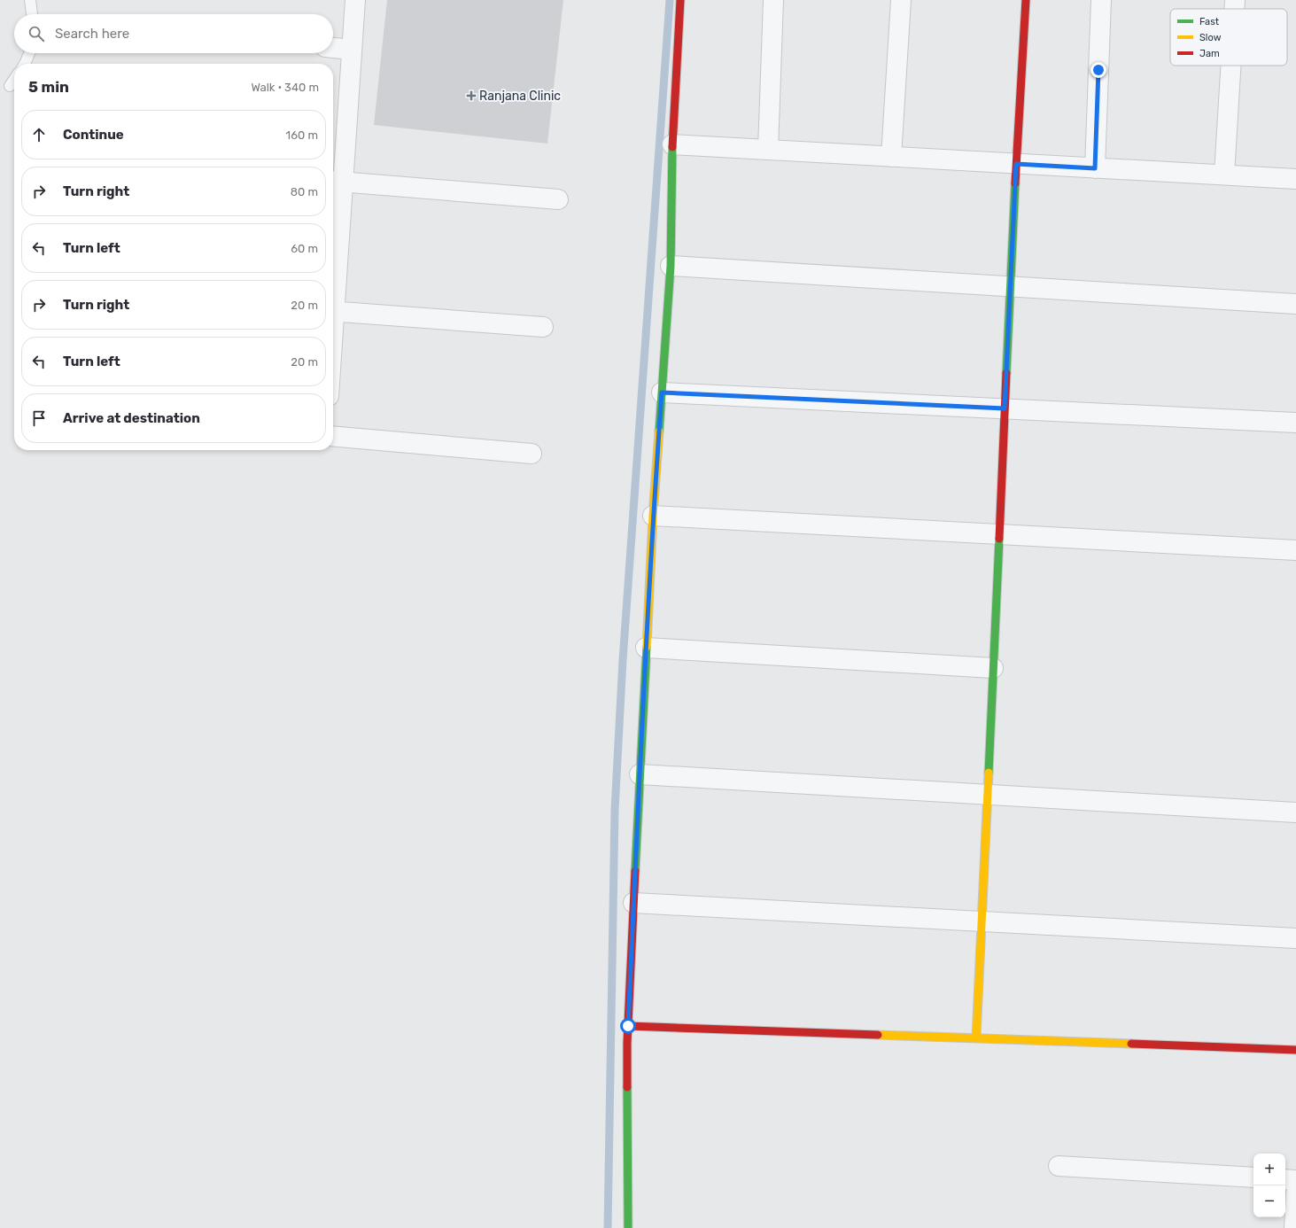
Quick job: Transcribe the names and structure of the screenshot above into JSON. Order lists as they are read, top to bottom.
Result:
{
  "places": {
    "health": ["Ranjana Clinic"]
  },
  "legend": ["Fast", "Slow", "Jam"],
  "page": {
    "search": "Search here",
    "heading": ["5 min", "Walk · 340 m"],
    "list": [
      ["Continue", "160 m"],
      ["Turn right", "80 m"],
      ["Turn left", "60 m"],
      ["Turn right", "20 m"],
      ["Turn left", "20 m"],
      "Arrive at destination"
    ],
    "map_buttons": ["+", "−"]
  }
}
